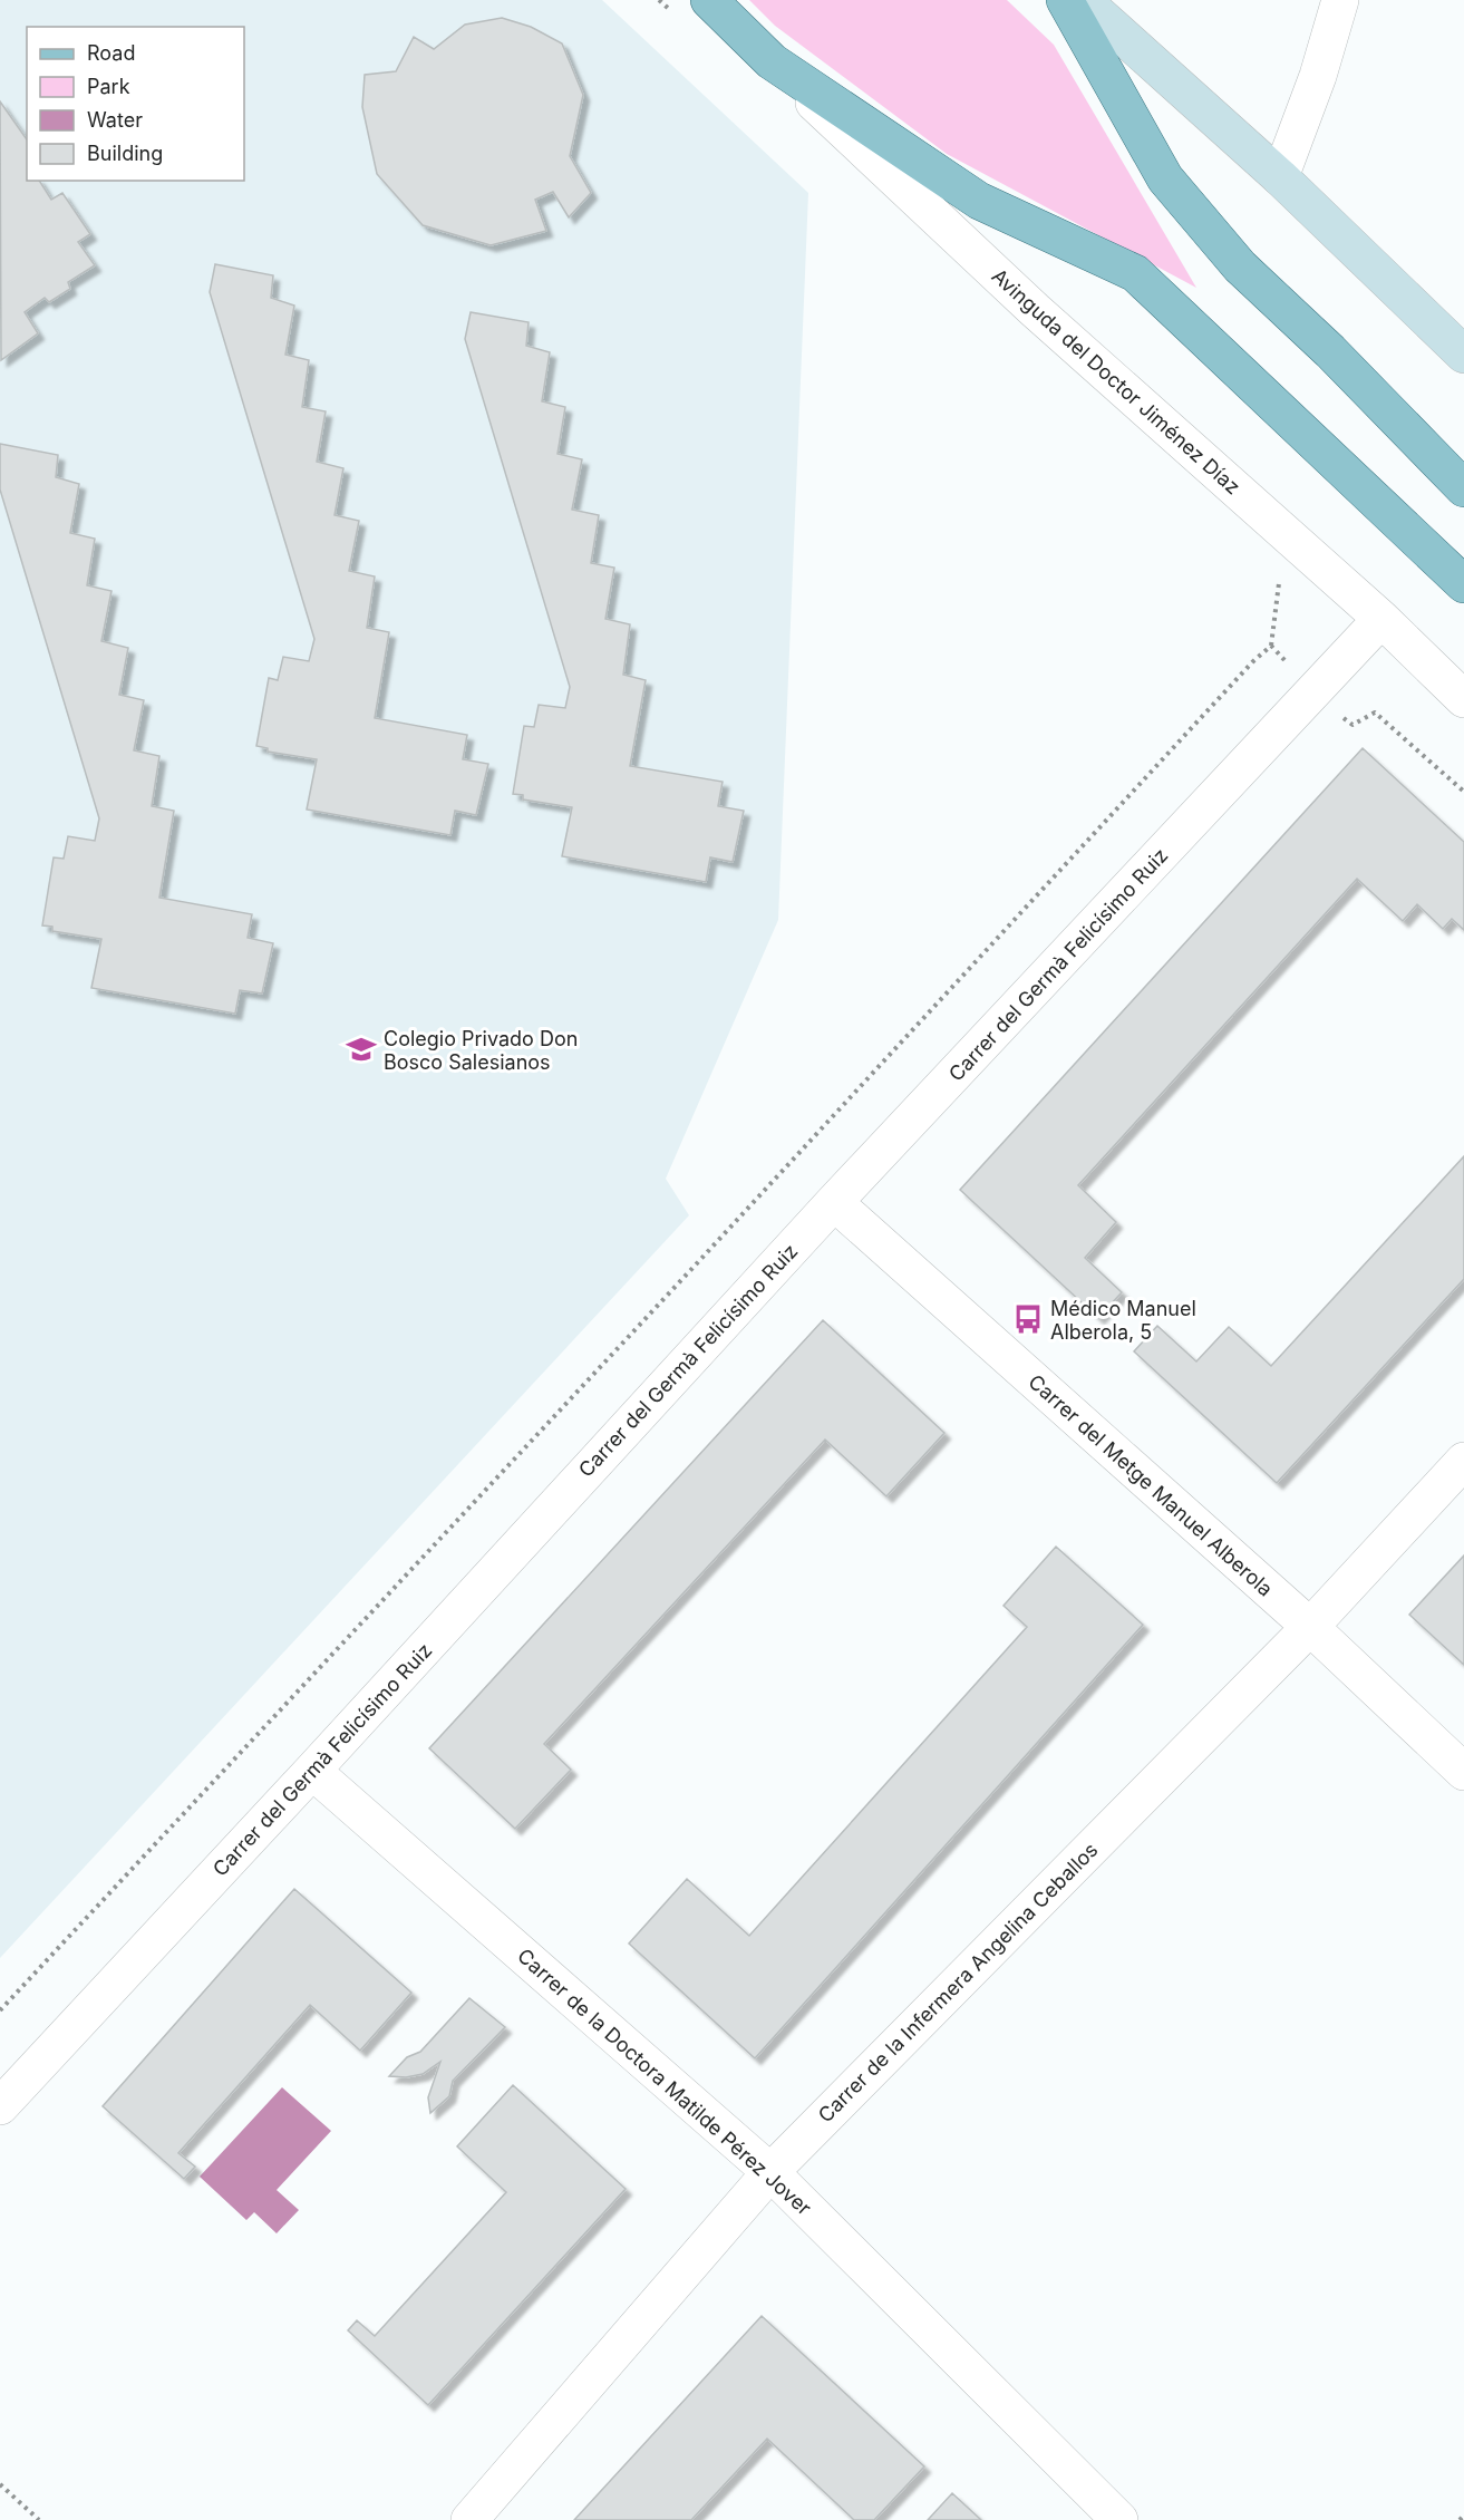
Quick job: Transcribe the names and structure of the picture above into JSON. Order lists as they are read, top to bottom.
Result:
{
  "streets": {
    "main road": ["Avinguda del Doctor Jiménez Díaz"],
    "street": [
      "Carrer del Germà Felicísimo Ruiz",
      "Carrer del Metge Manuel Alberola",
      "Carrer de la Infermera Angelina Ceballos",
      "Carrer de la Doctora Matilde Pérez Jover"
    ]
  },
  "crossings": [
    ["Avinguda del Doctor Jiménez Díaz", "Carrer del Germà Felicísimo Ruiz"],
    ["Carrer del Germà Felicísimo Ruiz", "Carrer del Metge Manuel Alberola"],
    ["Carrer del Germà Felicísimo Ruiz", "Carrer de la Doctora Matilde Pérez Jover"],
    ["Carrer del Metge Manuel Alberola", "Carrer de la Infermera Angelina Ceballos"],
    ["Carrer de la Infermera Angelina Ceballos", "Carrer de la Doctora Matilde Pérez Jover"]
  ],
  "places": {
    "school or university": ["Colegio Privado Don Bosco Salesianos"],
    "bus stop": ["Médico Manuel Alberola, 5"]
  },
  "legend": [
    "Road",
    "Park",
    "Water",
    "Building"
  ]
}
